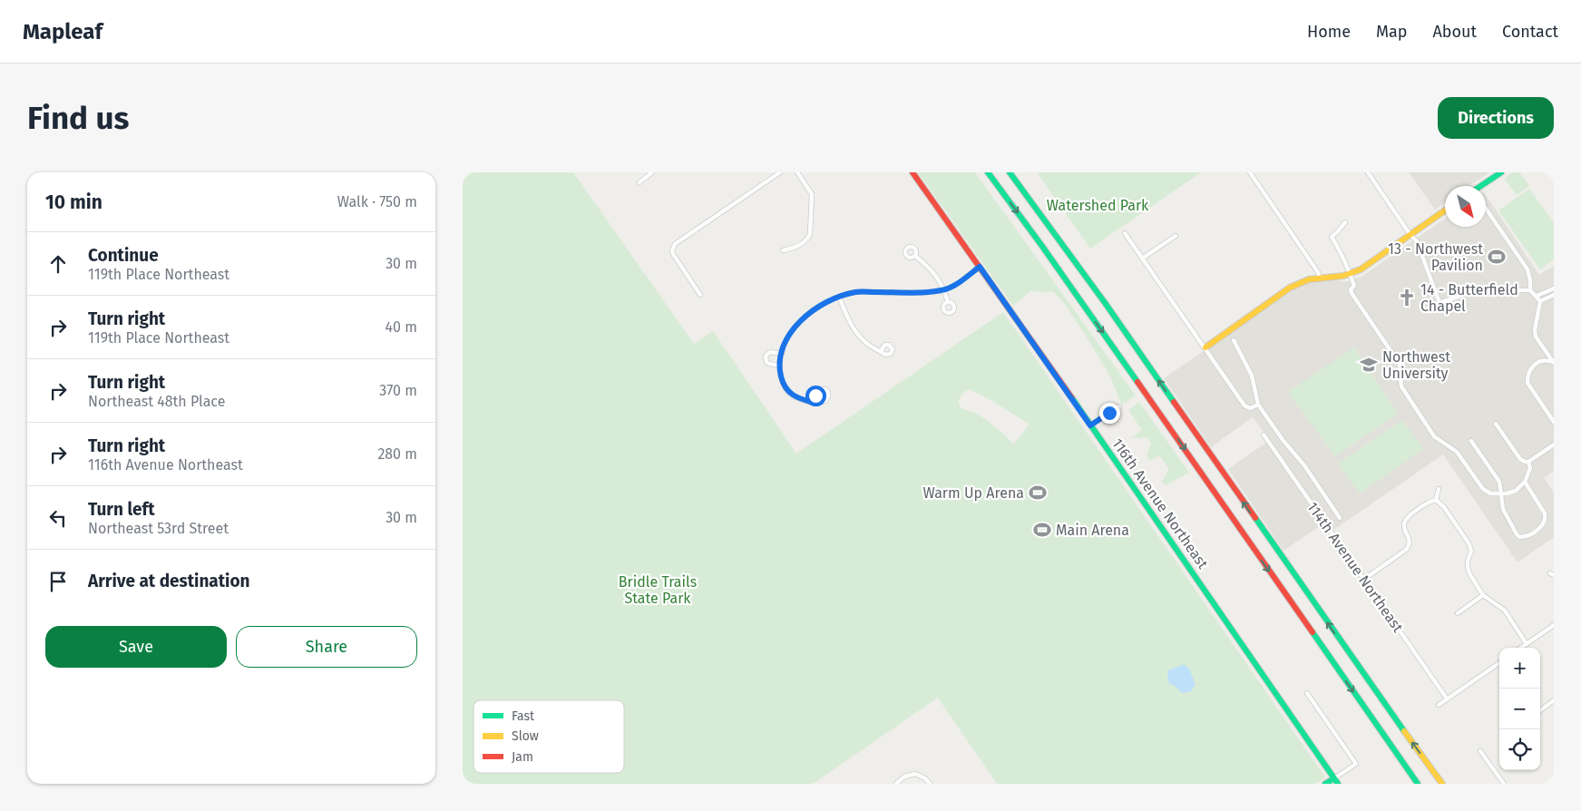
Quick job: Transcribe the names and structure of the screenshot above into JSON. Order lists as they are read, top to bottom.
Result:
{
  "streets": {
    "main road": ["116th Avenue Northeast"],
    "street": ["114th Avenue Northeast"]
  },
  "parks": ["Watershed Park", "Bridle Trails State Park"],
  "places": {
    "sports": ["13 - Northwest Pavilion", "Warm Up Arena", "Main Arena"],
    "church": ["14 - Butterfield Chapel"],
    "school or university": ["Northwest University"]
  },
  "legend": ["Fast", "Slow", "Jam"],
  "north": "bottom right",
  "page": {
    "header": "Mapleaf",
    "nav": [
      "Home",
      "Map",
      "About",
      "Contact"
    ],
    "buttons": [
      "Directions",
      ["Save", "Share"]
    ],
    "title": "Find us",
    "heading": ["10 min", "Walk · 750 m"],
    "list": [
      ["Continue", "119th Place Northeast", "30 m"],
      ["Turn right", "119th Place Northeast", "40 m"],
      ["Turn right", "Northeast 48th Place", "370 m"],
      ["Turn right", "116th Avenue Northeast", "280 m"],
      ["Turn left", "Northeast 53rd Street", "30 m"],
      "Arrive at destination"
    ],
    "map_buttons": ["+", "−"]
  }
}
